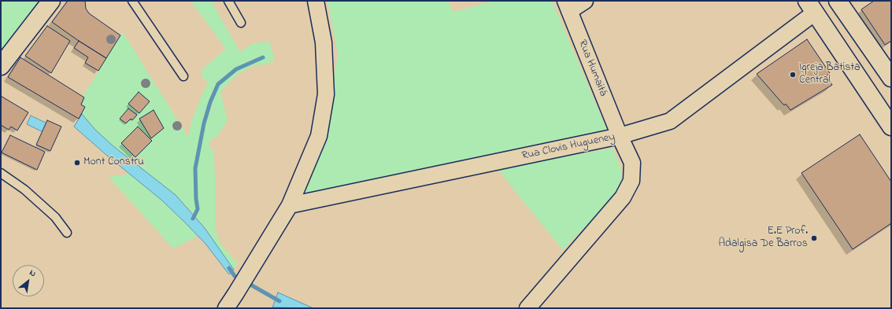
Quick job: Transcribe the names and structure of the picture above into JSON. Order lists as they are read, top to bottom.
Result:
{
  "streets": {
    "street": ["Rua Humaitá", "Rua Clovis Hugueney"]
  },
  "crossings": [
    ["Rua Humaitá", "Rua Clovis Hugueney"]
  ],
  "places": ["Igreja Batista Central", "Mont Constru", "E.E Prof. Adalgisa De Barros"],
  "north": "top right"
}
